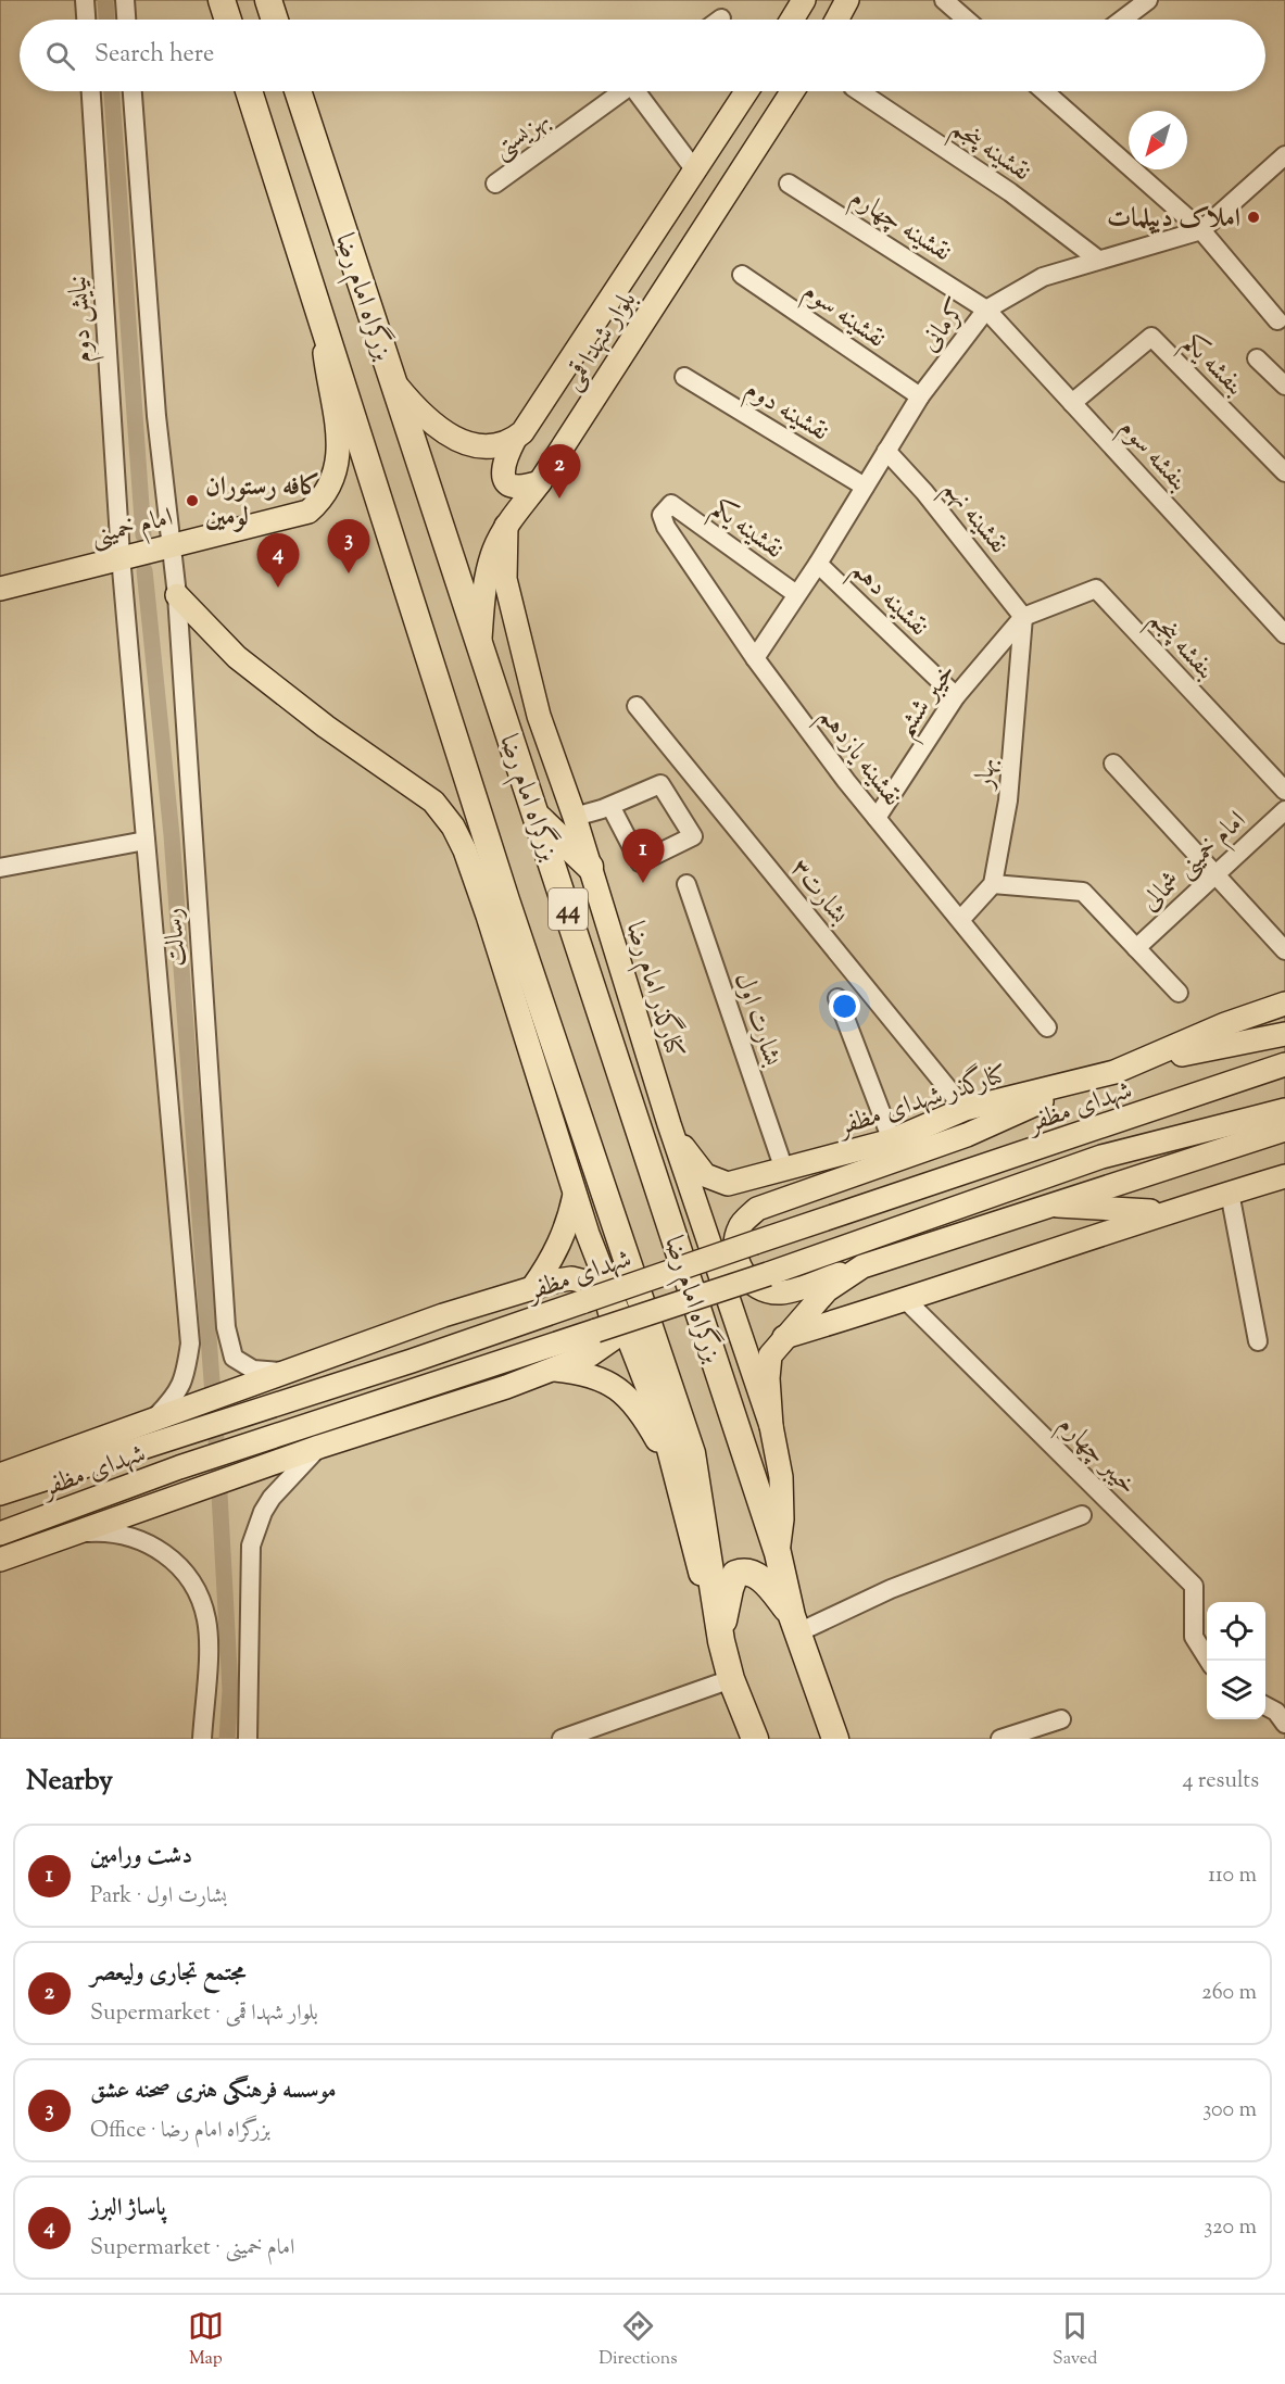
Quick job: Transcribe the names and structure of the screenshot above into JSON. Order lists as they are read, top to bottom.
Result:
{
  "streets": {
    "highway": ["بزرگراه امام رضا", "44"],
    "main road": [
      "بلوار شهدا قمی",
      "امام خمینی",
      "کنارگذر امام رضا",
      "کنارگذر شهدای مظفر",
      "شهدای مظفر"
    ],
    "street": [
      "بهزیستی",
      "نقشینه پنجم",
      "نقشینه چهارم",
      "نقشینه سوم",
      "نیایش دوم",
      "کرمانی",
      "بنفشه یکم",
      "نقشینه دوم",
      "بنفشه سوم",
      "نقشینه نهم",
      "نقشینه یکم",
      "نقشینه دهم",
      "بنفشه پنجم",
      "خیبر ششم",
      "نقشینه یازدهم",
      "بهار",
      "امام خمینی شمالی",
      "بشارت۳",
      "رسالت",
      "بشارت اول",
      "خیبر چهارم"
    ]
  },
  "crossings": [
    ["نقشینه پنجم", "کرمانی"],
    ["نقشینه چهارم", "کرمانی"],
    ["نقشینه چهارم", "بنفشه سوم"],
    ["بزرگراه امام رضا", "بلوار شهدا قمی"],
    ["بزرگراه امام رضا", "امام خمینی"],
    ["نقشینه سوم", "کرمانی"],
    ["نیایش دوم", "امام خمینی"],
    ["نیایش دوم", "رسالت"],
    ["کرمانی", "نقشینه دوم"],
    ["کرمانی", "بنفشه سوم"],
    ["کرمانی", "نقشینه نهم"],
    ["کرمانی", "نقشینه یکم"],
    ["کرمانی", "نقشینه دهم"],
    ["کرمانی", "نقشینه یازدهم"],
    ["بلوار شهدا قمی", "کنارگذر امام رضا"],
    ["بنفشه یکم", "بنفشه سوم"],
    ["نقشینه نهم", "بنفشه پنجم"],
    ["نقشینه نهم", "خیبر ششم"],
    ["نقشینه نهم", "بهار"],
    ["امام خمینی", "رسالت"],
    ["نقشینه یکم", "نقشینه یازدهم"],
    ["نقشینه دهم", "خیبر ششم"],
    ["بنفشه پنجم", "خیبر ششم"],
    ["بنفشه پنجم", "بهار"],
    ["خیبر ششم", "نقشینه یازدهم"],
    ["خیبر ششم", "بهار"],
    ["بشارت۳", "کنارگذر شهدای مظفر"],
    ["کنارگذر امام رضا", "کنارگذر شهدای مظفر"],
    ["بشارت اول", "کنارگذر شهدای مظفر"]
  ],
  "places": ["املاک دیپلمات", "کافه رستوران لومین"],
  "north": "bottom left",
  "page": {
    "search": "Search here",
    "pins": [
      "2",
      "3",
      "4",
      "1"
    ],
    "heading": ["Nearby", "4 results"],
    "list": [
      {
        "mark": "1",
        "name": "دشت ورامین",
        "note": "Park · بشارت اول",
        "value": "110 m"
      },
      {
        "mark": "2",
        "name": "مجتمع تجاری ولیعصر",
        "note": "Supermarket · بلوار شهدا قمی",
        "value": "260 m"
      },
      {
        "mark": "3",
        "name": "موسسه فرهنگی هنری صحنه عشق",
        "note": "Office · بزرگراه امام رضا",
        "value": "300 m"
      },
      {
        "mark": "4",
        "name": "پاساژ البرز",
        "note": "Supermarket · امام خمینی",
        "value": "320 m"
      }
    ],
    "nav": ["Map", "Directions", "Saved"]
  }
}
